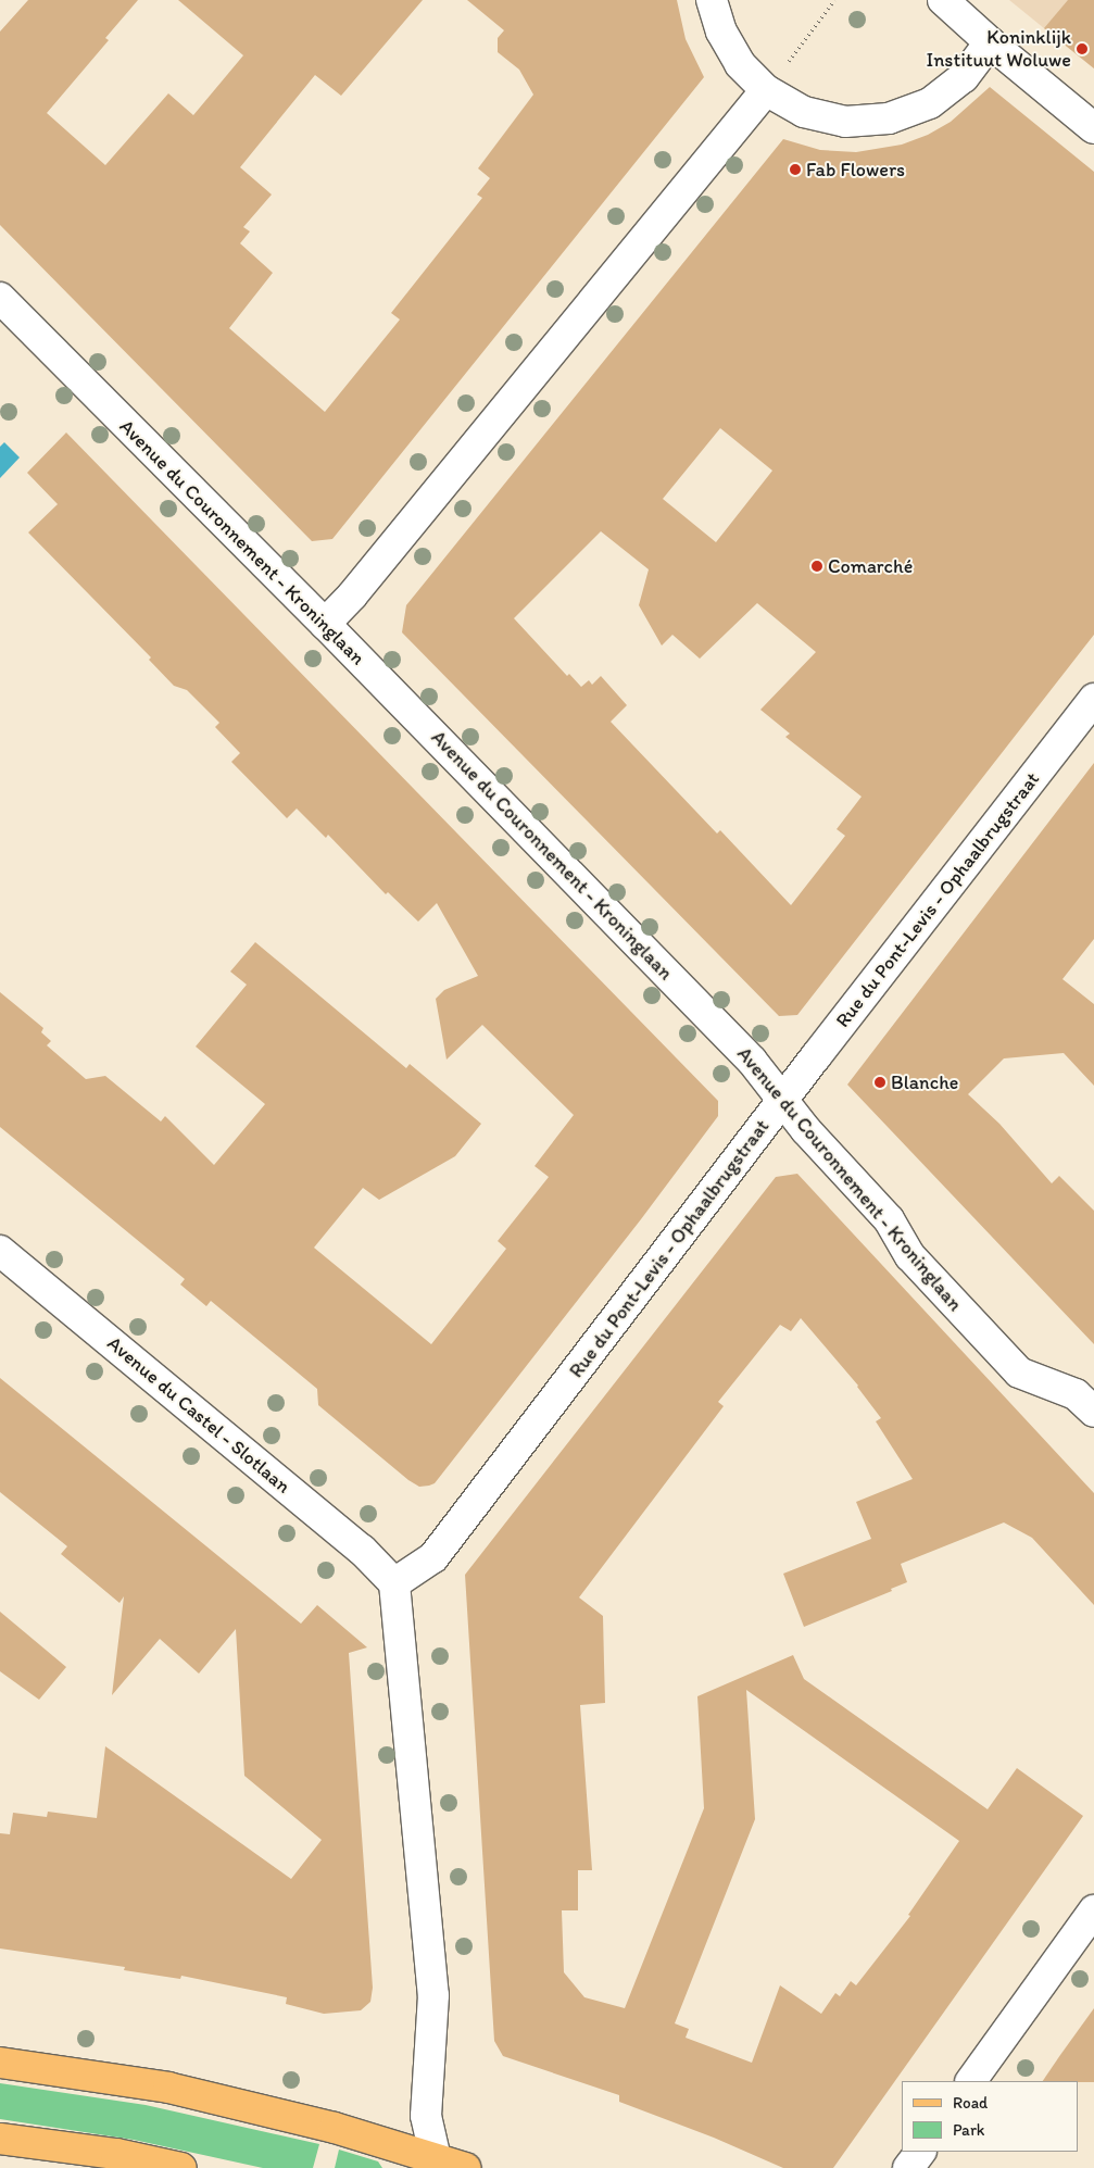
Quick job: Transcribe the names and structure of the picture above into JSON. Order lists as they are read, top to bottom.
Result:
{
  "streets": {
    "street": ["Avenue du Couronnement - Kroninglaan", "Rue du Pont-Levis - Ophaalbrugstraat", "Avenue du Castel - Slotlaan"]
  },
  "crossings": [
    ["Avenue du Couronnement - Kroninglaan", "Rue du Pont-Levis - Ophaalbrugstraat"],
    ["Rue du Pont-Levis - Ophaalbrugstraat", "Avenue du Castel - Slotlaan"]
  ],
  "places": [
    "Koninklijk Instituut Woluwe",
    "Fab Flowers",
    "Comarché",
    "Blanche"
  ],
  "legend": ["Road", "Park"]
}
